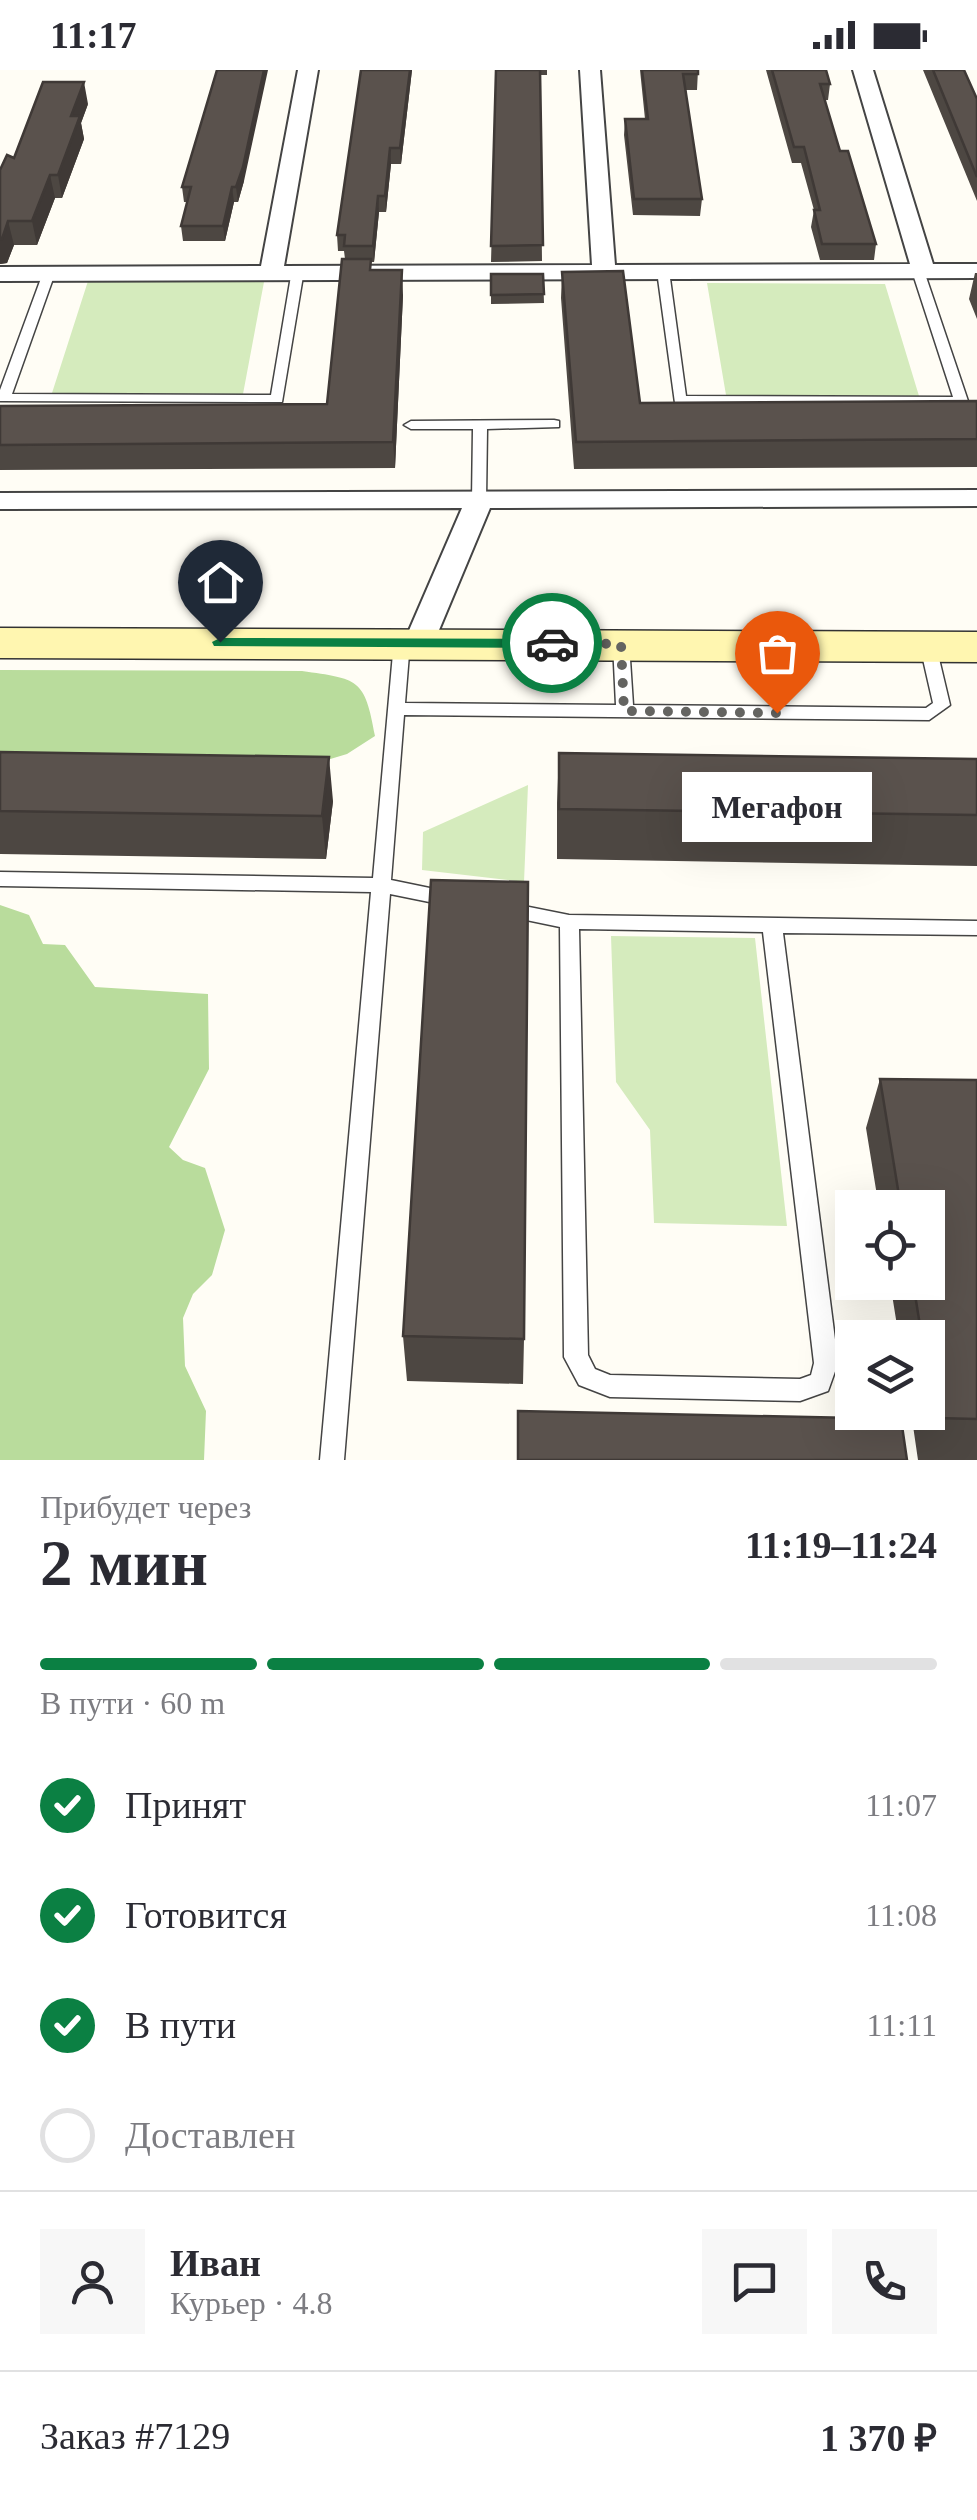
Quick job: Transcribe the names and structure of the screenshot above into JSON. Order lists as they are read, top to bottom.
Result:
{
  "places": ["Мегафон"],
  "page": {
    "status": "11:17",
    "bubble": "Мегафон",
    "heading": ["2 мин", "Прибудет через", "11:19–11:24"],
    "panel": [
      "Иван",
      "Курьер · 4.8",
      "Заказ #7129",
      "1 370 ₽"
    ],
    "bar": "В пути · 60 m",
    "list": [
      ["Принят", "11:07"],
      ["Готовится", "11:08"],
      ["В пути", "11:11"],
      "Доставлен"
    ]
  }
}
